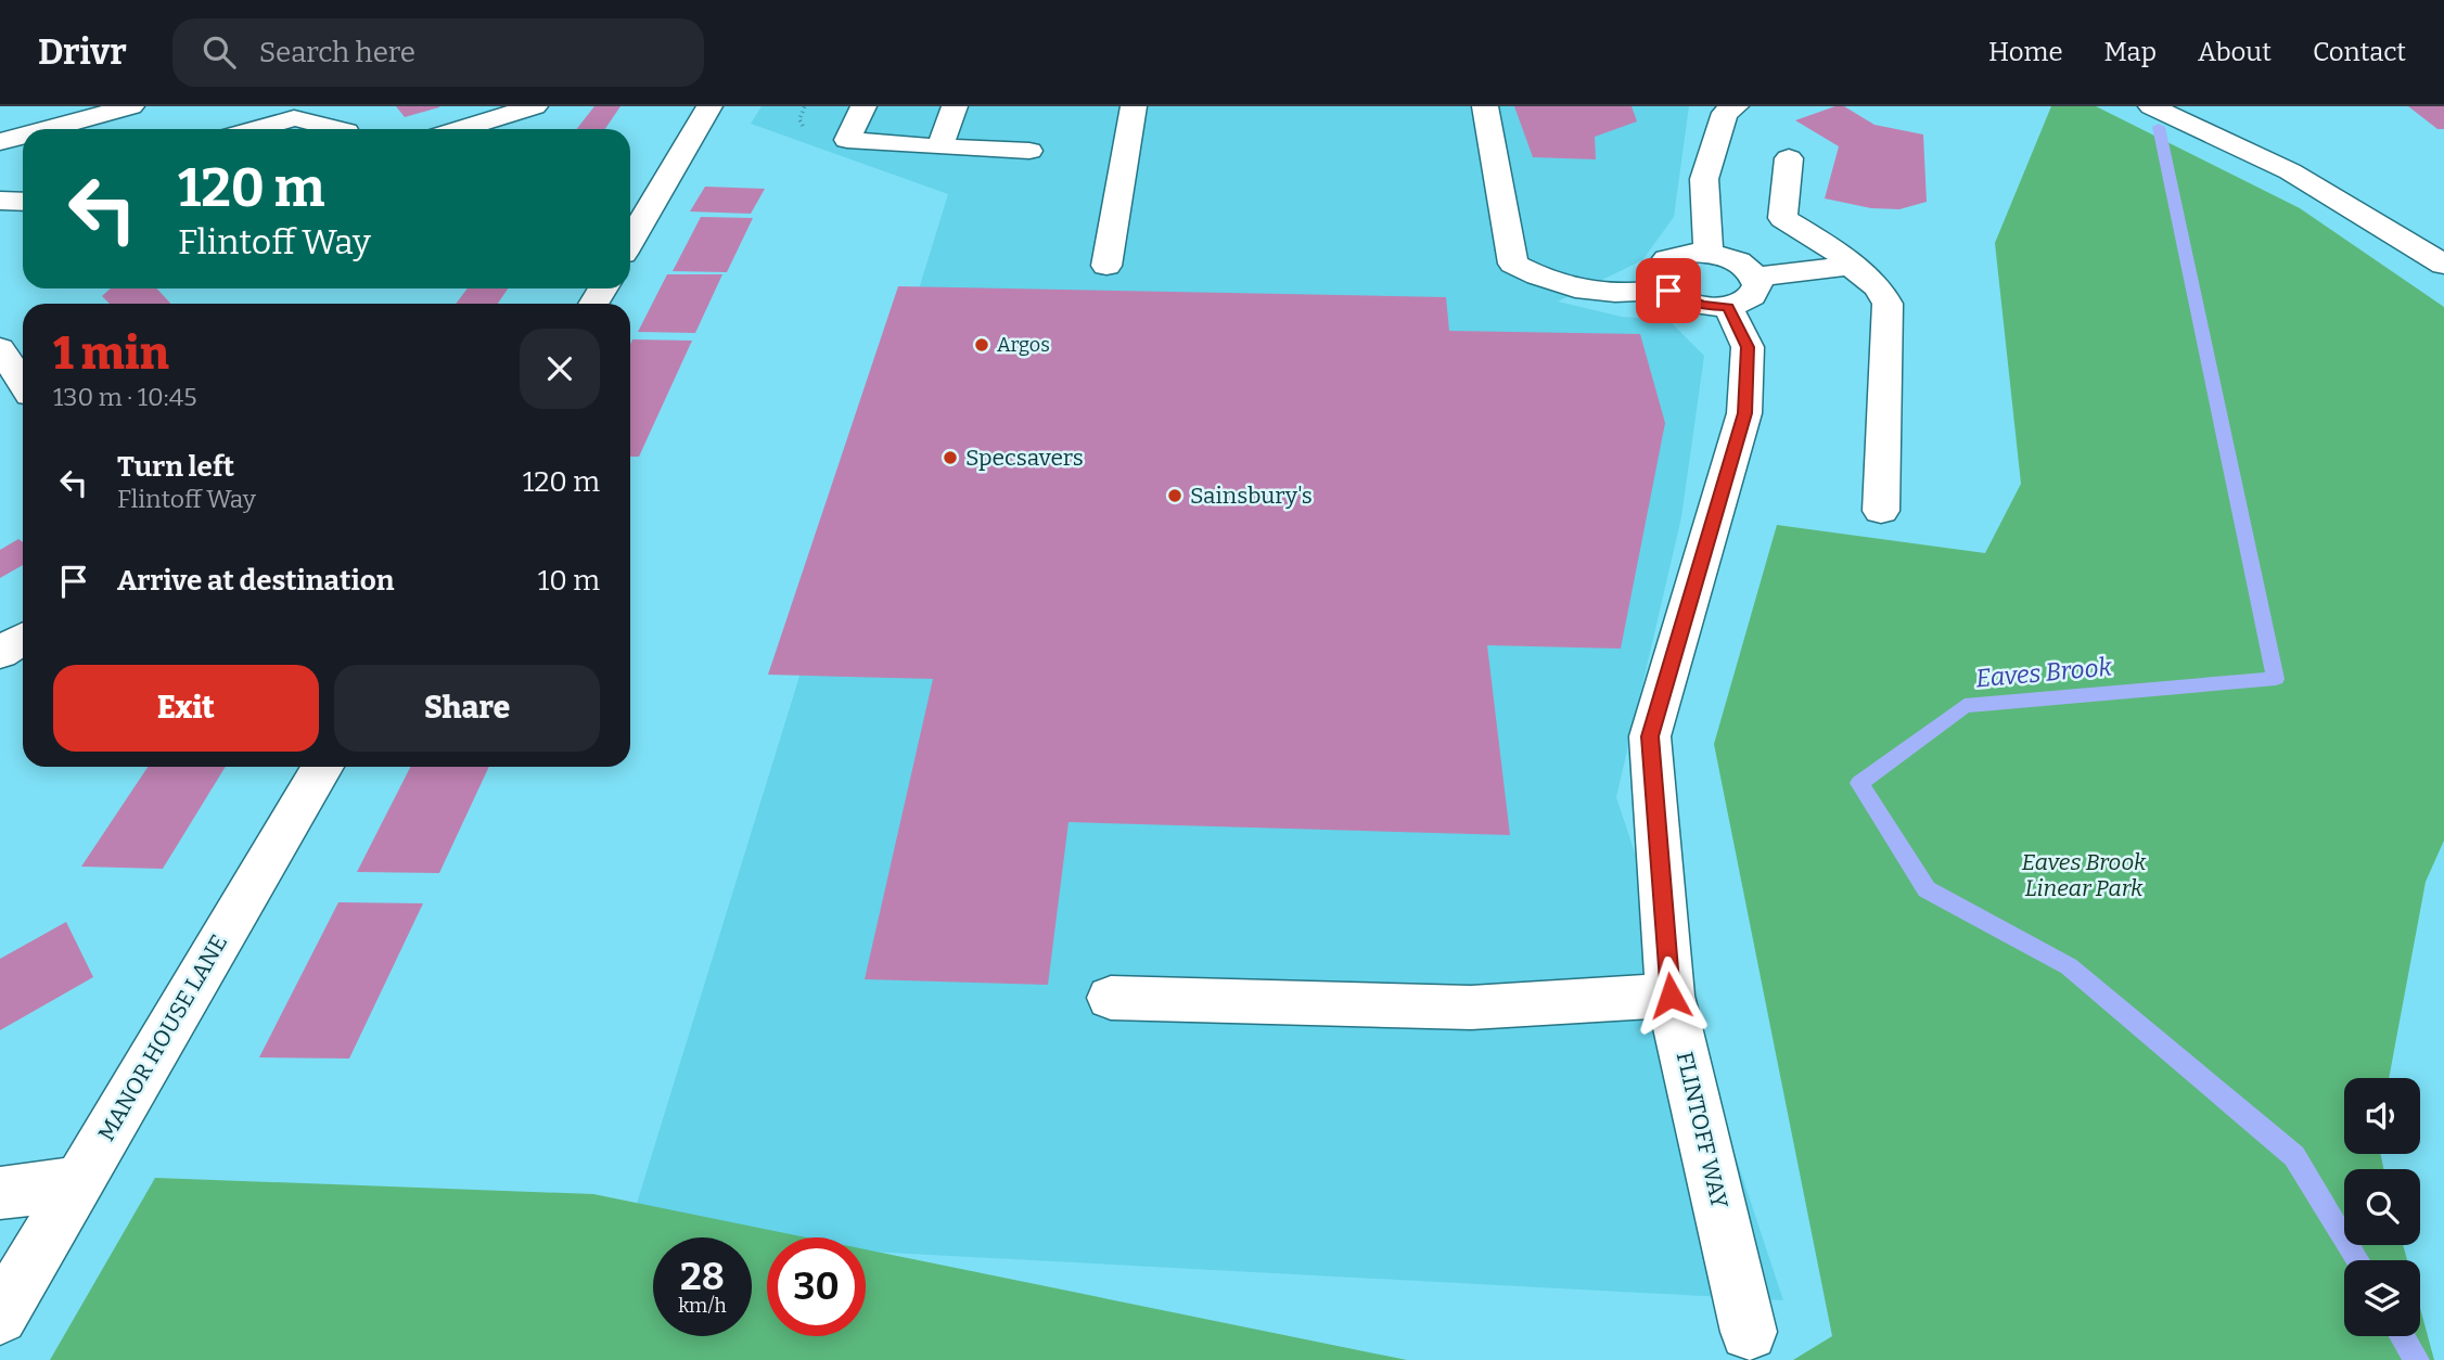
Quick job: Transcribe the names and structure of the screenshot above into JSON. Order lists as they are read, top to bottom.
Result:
{
  "streets": {
    "main road": ["MANOR HOUSE LANE", "FLINTOFF WAY"]
  },
  "water": ["Eaves Brook"],
  "parks": ["Eaves Brook Linear Park"],
  "places": ["Argos", "Specsavers", "Sainsbury's"],
  "page": {
    "header": "Drivr",
    "search": "Search here",
    "nav": [
      "Home",
      "Map",
      "About",
      "Contact"
    ],
    "turn": ["120 m", "Flintoff Way"],
    "heading": ["1 min", "130 m · 10:45"],
    "list": [
      {
        "name": "Turn left",
        "note": "Flintoff Way",
        "value": "120 m"
      },
      {
        "name": "Arrive at destination",
        "value": "10 m"
      }
    ],
    "buttons": ["Exit", "Share"],
    "speed": "28 km/h",
    "limit": "30"
  }
}
